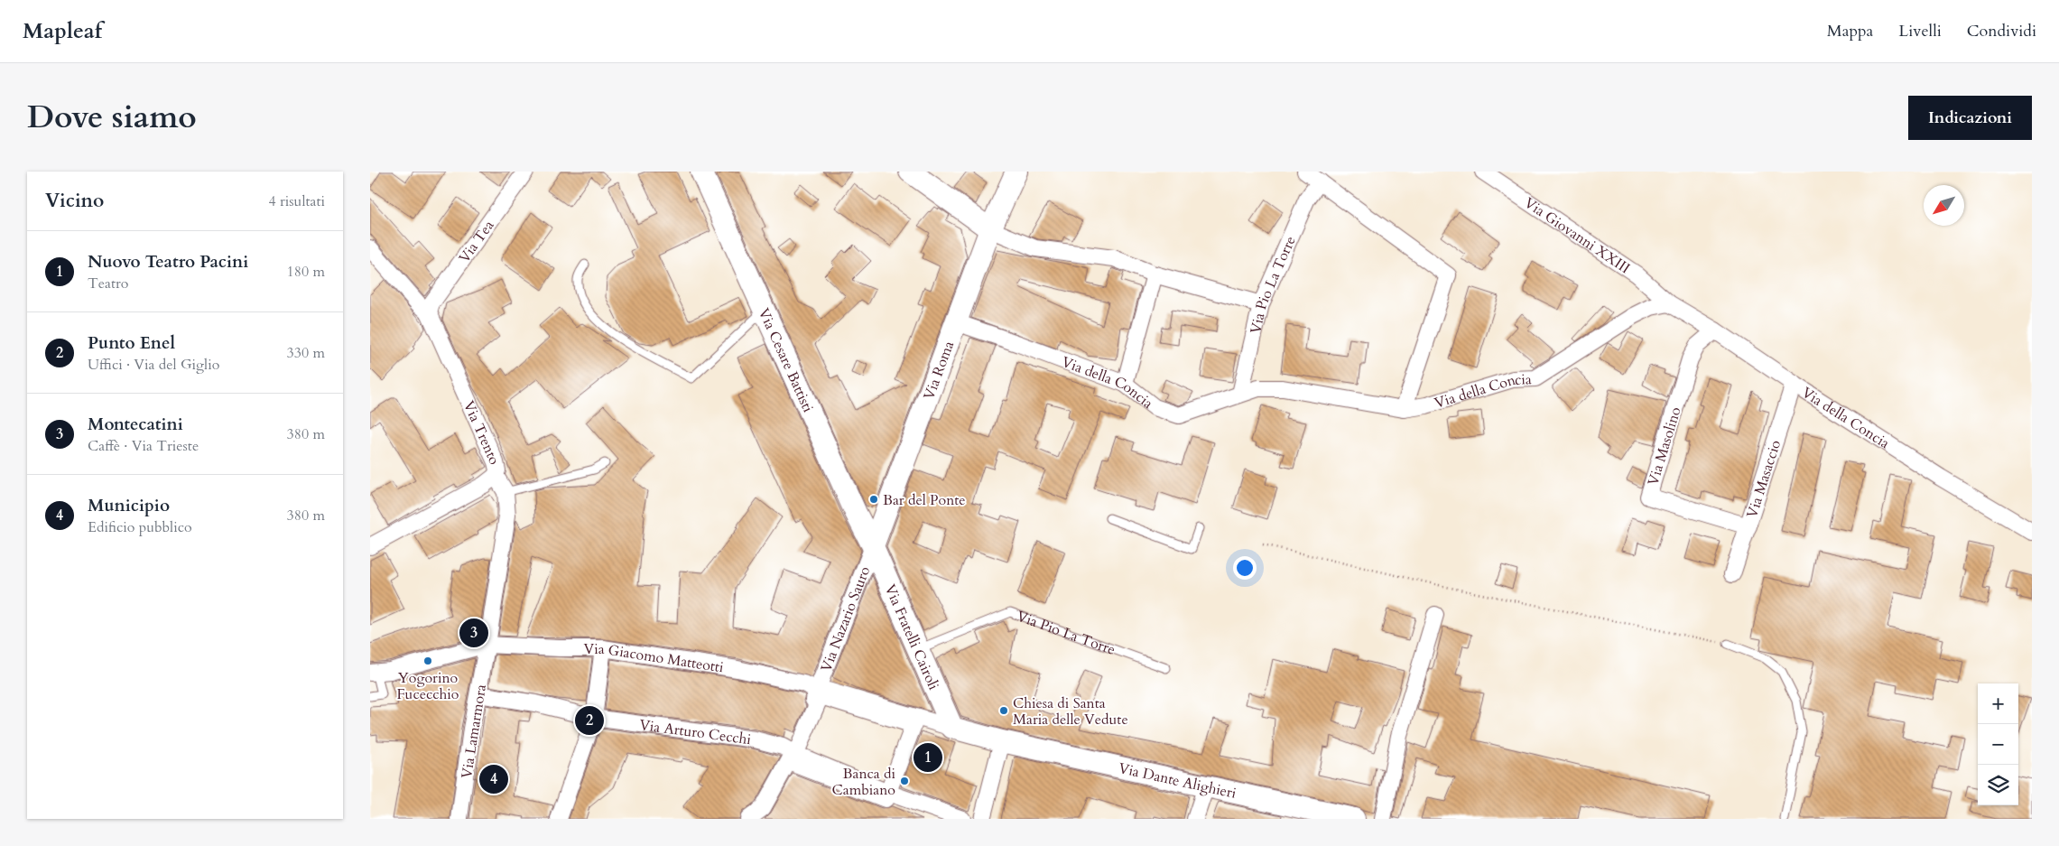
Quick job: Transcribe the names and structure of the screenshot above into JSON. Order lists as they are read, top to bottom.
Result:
{
  "streets": {
    "street": [
      "Via Giovanni XXIII",
      "Via Tea",
      "Via Pio La Torre",
      "Via Cesare Battisti",
      "Via Roma",
      "Via della Concia",
      "Via Trento",
      "Via Masolino",
      "Via Masaccio",
      "Via Nazario Sauro",
      "Via Fratelli Cairoli",
      "Via Giacomo Matteotti",
      "Via Lamarmora",
      "Via Arturo Cecchi",
      "Via Dante Alighieri"
    ]
  },
  "crossings": [
    ["Via Giovanni XXIII", "Via della Concia"],
    ["Via Tea", "Via Trento"],
    ["Via Pio La Torre", "Via della Concia"],
    ["Via Pio La Torre", "Via Fratelli Cairoli"],
    ["Via Cesare Battisti", "Via Roma"],
    ["Via Cesare Battisti", "Via Nazario Sauro"],
    ["Via Cesare Battisti", "Via Fratelli Cairoli"],
    ["Via Roma", "Via della Concia"],
    ["Via Roma", "Via Nazario Sauro"],
    ["Via Roma", "Via Fratelli Cairoli"],
    ["Via della Concia", "Via Masolino"],
    ["Via della Concia", "Via Masaccio"],
    ["Via Trento", "Via Giacomo Matteotti"],
    ["Via Trento", "Via Lamarmora"],
    ["Via Masolino", "Via Masaccio"],
    ["Via Nazario Sauro", "Via Fratelli Cairoli"],
    ["Via Nazario Sauro", "Via Giacomo Matteotti"],
    ["Via Nazario Sauro", "Via Arturo Cecchi"],
    ["Via Fratelli Cairoli", "Via Giacomo Matteotti"],
    ["Via Fratelli Cairoli", "Via Dante Alighieri"],
    ["Via Giacomo Matteotti", "Via Lamarmora"],
    ["Via Giacomo Matteotti", "Via Dante Alighieri"],
    ["Via Lamarmora", "Via Arturo Cecchi"]
  ],
  "places": [
    "Bar del Ponte",
    "Yogorino Fucecchio",
    "Chiesa di Santa Maria delle Vedute",
    "Banca di Cambiano"
  ],
  "north": "bottom left",
  "page": {
    "header": "Mapleaf",
    "nav": ["Mappa", "Livelli", "Condividi"],
    "title": "Dove siamo",
    "buttons": "Indicazioni",
    "heading": ["Vicino", "4 risultati"],
    "list": [
      {
        "mark": "1",
        "name": "Nuovo Teatro Pacini",
        "note": "Teatro",
        "value": "180 m"
      },
      {
        "mark": "2",
        "name": "Punto Enel",
        "note": "Uffici · Via del Giglio",
        "value": "330 m"
      },
      {
        "mark": "3",
        "name": "Montecatini",
        "note": "Caffè · Via Trieste",
        "value": "380 m"
      },
      {
        "mark": "4",
        "name": "Municipio",
        "note": "Edificio pubblico",
        "value": "380 m"
      }
    ],
    "pins": [
      "3",
      "2",
      "1",
      "4"
    ],
    "map_buttons": ["+", "−"]
  }
}
